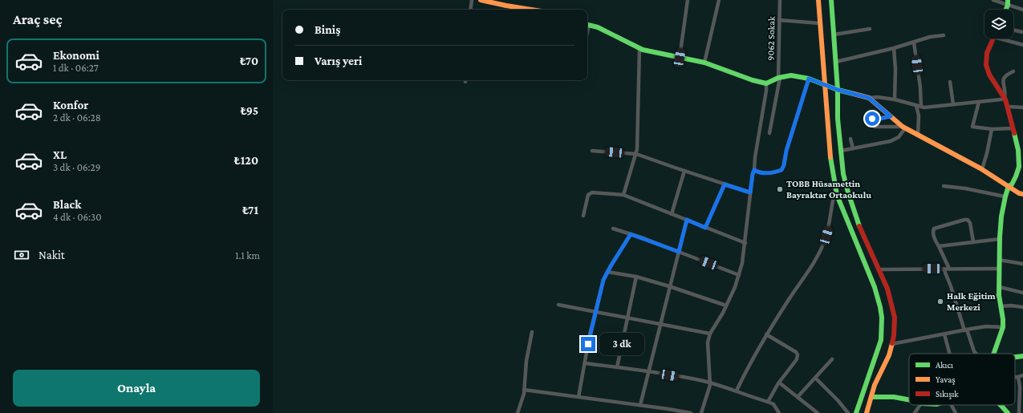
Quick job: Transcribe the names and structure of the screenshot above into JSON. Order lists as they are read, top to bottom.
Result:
{
  "streets": {
    "street": ["9062 Sokak"]
  },
  "places": ["TOBB Hüsamettin Bayraktar Ortaokulu", "Halk Eğitim Merkezi"],
  "legend": ["Akıcı", "Yavaş", "Sıkışık"],
  "page": {
    "heading": "Araç seç",
    "banner": ["Biniş", "Varış yeri"],
    "list": [
      {
        "name": "Ekonomi",
        "note": "1 dk · 06:27",
        "value": "₺70"
      },
      {
        "name": "Konfor",
        "note": "2 dk · 06:28",
        "value": "₺95"
      },
      {
        "name": "XL",
        "note": "3 dk · 06:29",
        "value": "₺120"
      },
      {
        "name": "Black",
        "note": "4 dk · 06:30",
        "value": "₺71"
      }
    ],
    "pay": ["Nakit", "1.1 km"],
    "bubble": "3 dk",
    "buttons": "Onayla"
  }
}
